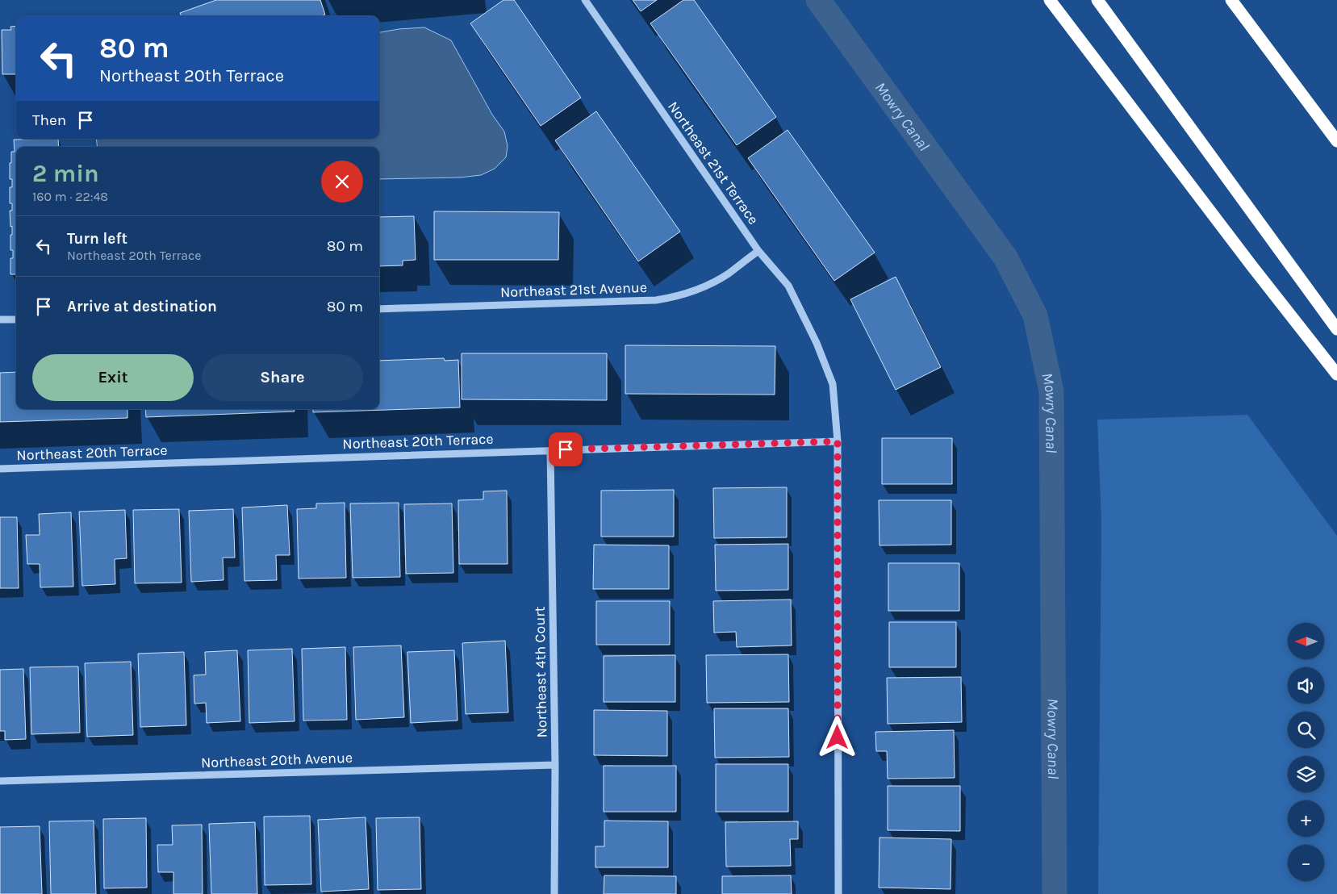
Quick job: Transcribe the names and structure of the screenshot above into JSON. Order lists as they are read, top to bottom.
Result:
{
  "streets": {
    "street": [
      "Northeast 21st Terrace",
      "Northeast 21st Avenue",
      "Northeast 20th Terrace",
      "Northeast 4th Court",
      "Northeast 20th Avenue"
    ]
  },
  "crossings": [
    ["Northeast 21st Terrace", "Northeast 21st Avenue"],
    ["Northeast 21st Terrace", "Northeast 20th Terrace"],
    ["Northeast 20th Terrace", "Northeast 4th Court"],
    ["Northeast 4th Court", "Northeast 20th Avenue"]
  ],
  "water": ["Mowry Canal"],
  "north": "left",
  "page": {
    "turn": ["80 m", "Northeast 20th Terrace"],
    "then": "Then",
    "heading": ["2 min", "160 m · 22:48"],
    "list": [
      {
        "name": "Turn left",
        "note": "Northeast 20th Terrace",
        "value": "80 m"
      },
      {
        "name": "Arrive at destination",
        "value": "80 m"
      }
    ],
    "buttons": ["Exit", "Share"],
    "map_buttons": ["+", "−"]
  }
}
